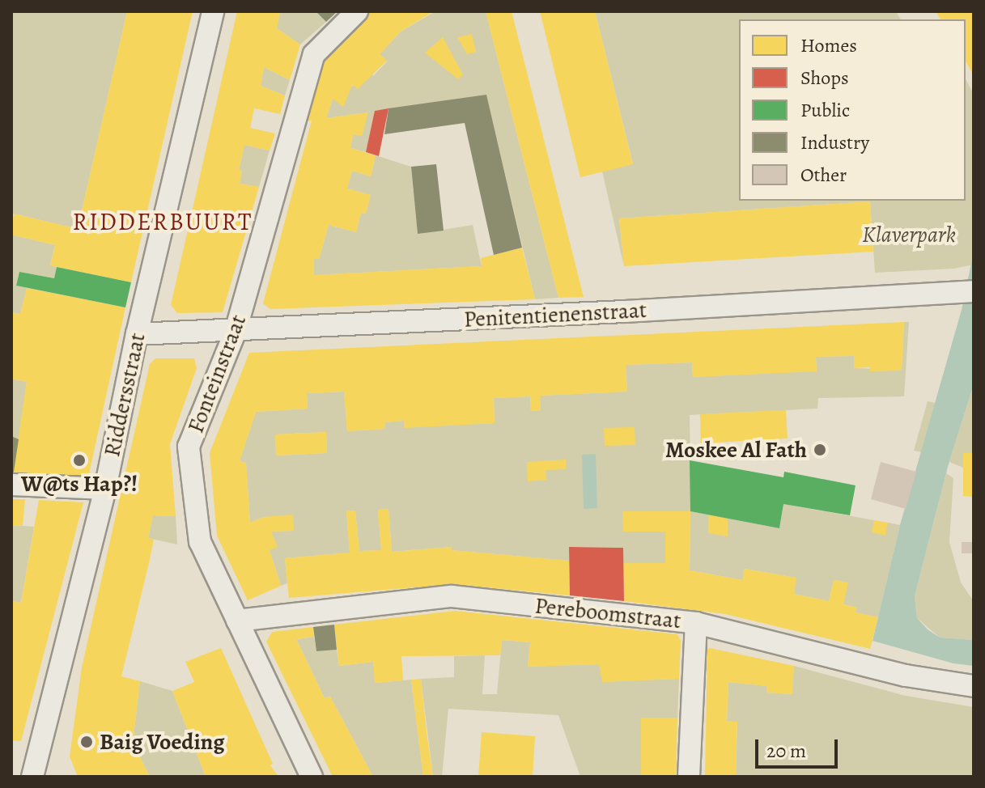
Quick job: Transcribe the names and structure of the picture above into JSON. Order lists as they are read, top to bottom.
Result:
{
  "streets": {
    "street": [
      "Penitentienenstraat",
      "Fonteinstraat",
      "Riddersstraat",
      "Pereboomstraat"
    ]
  },
  "crossings": [
    ["Penitentienenstraat", "Fonteinstraat"],
    ["Penitentienenstraat", "Riddersstraat"],
    ["Fonteinstraat", "Pereboomstraat"]
  ],
  "districts": ["RIDDERBUURT"],
  "parks": ["Klaverpark"],
  "places": ["Moskee Al Fath", "W@ts Hap?!", "Baig Voeding"],
  "legend": [
    "Homes",
    "Shops",
    "Public",
    "Industry",
    "Other"
  ],
  "scale_bar": "20 m"
}
